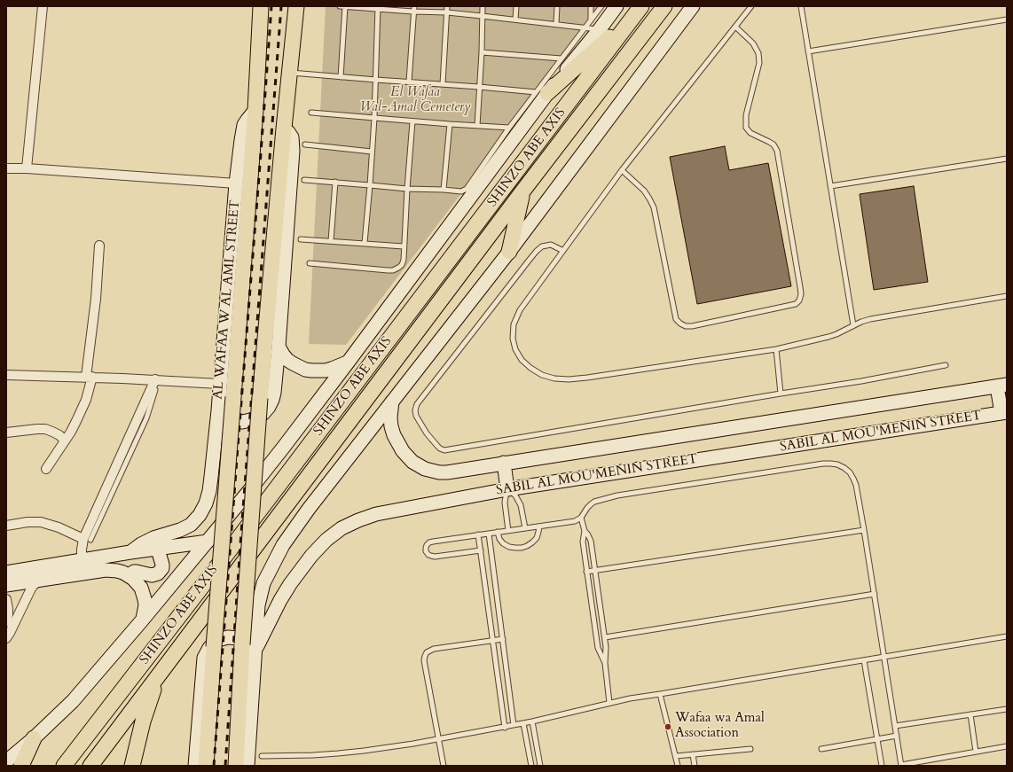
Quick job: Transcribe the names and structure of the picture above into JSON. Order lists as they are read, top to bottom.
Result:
{
  "streets": {
    "main road": ["SHINZO ABE AXIS"],
    "street": ["AL WAFAA W AL AML STREET", "SABIL AL MOU'MENIN STREET"]
  },
  "parks": ["El Wafaa Wal-Amal Cemetery"],
  "places": ["Wafaa wa Amal Association"]
}
